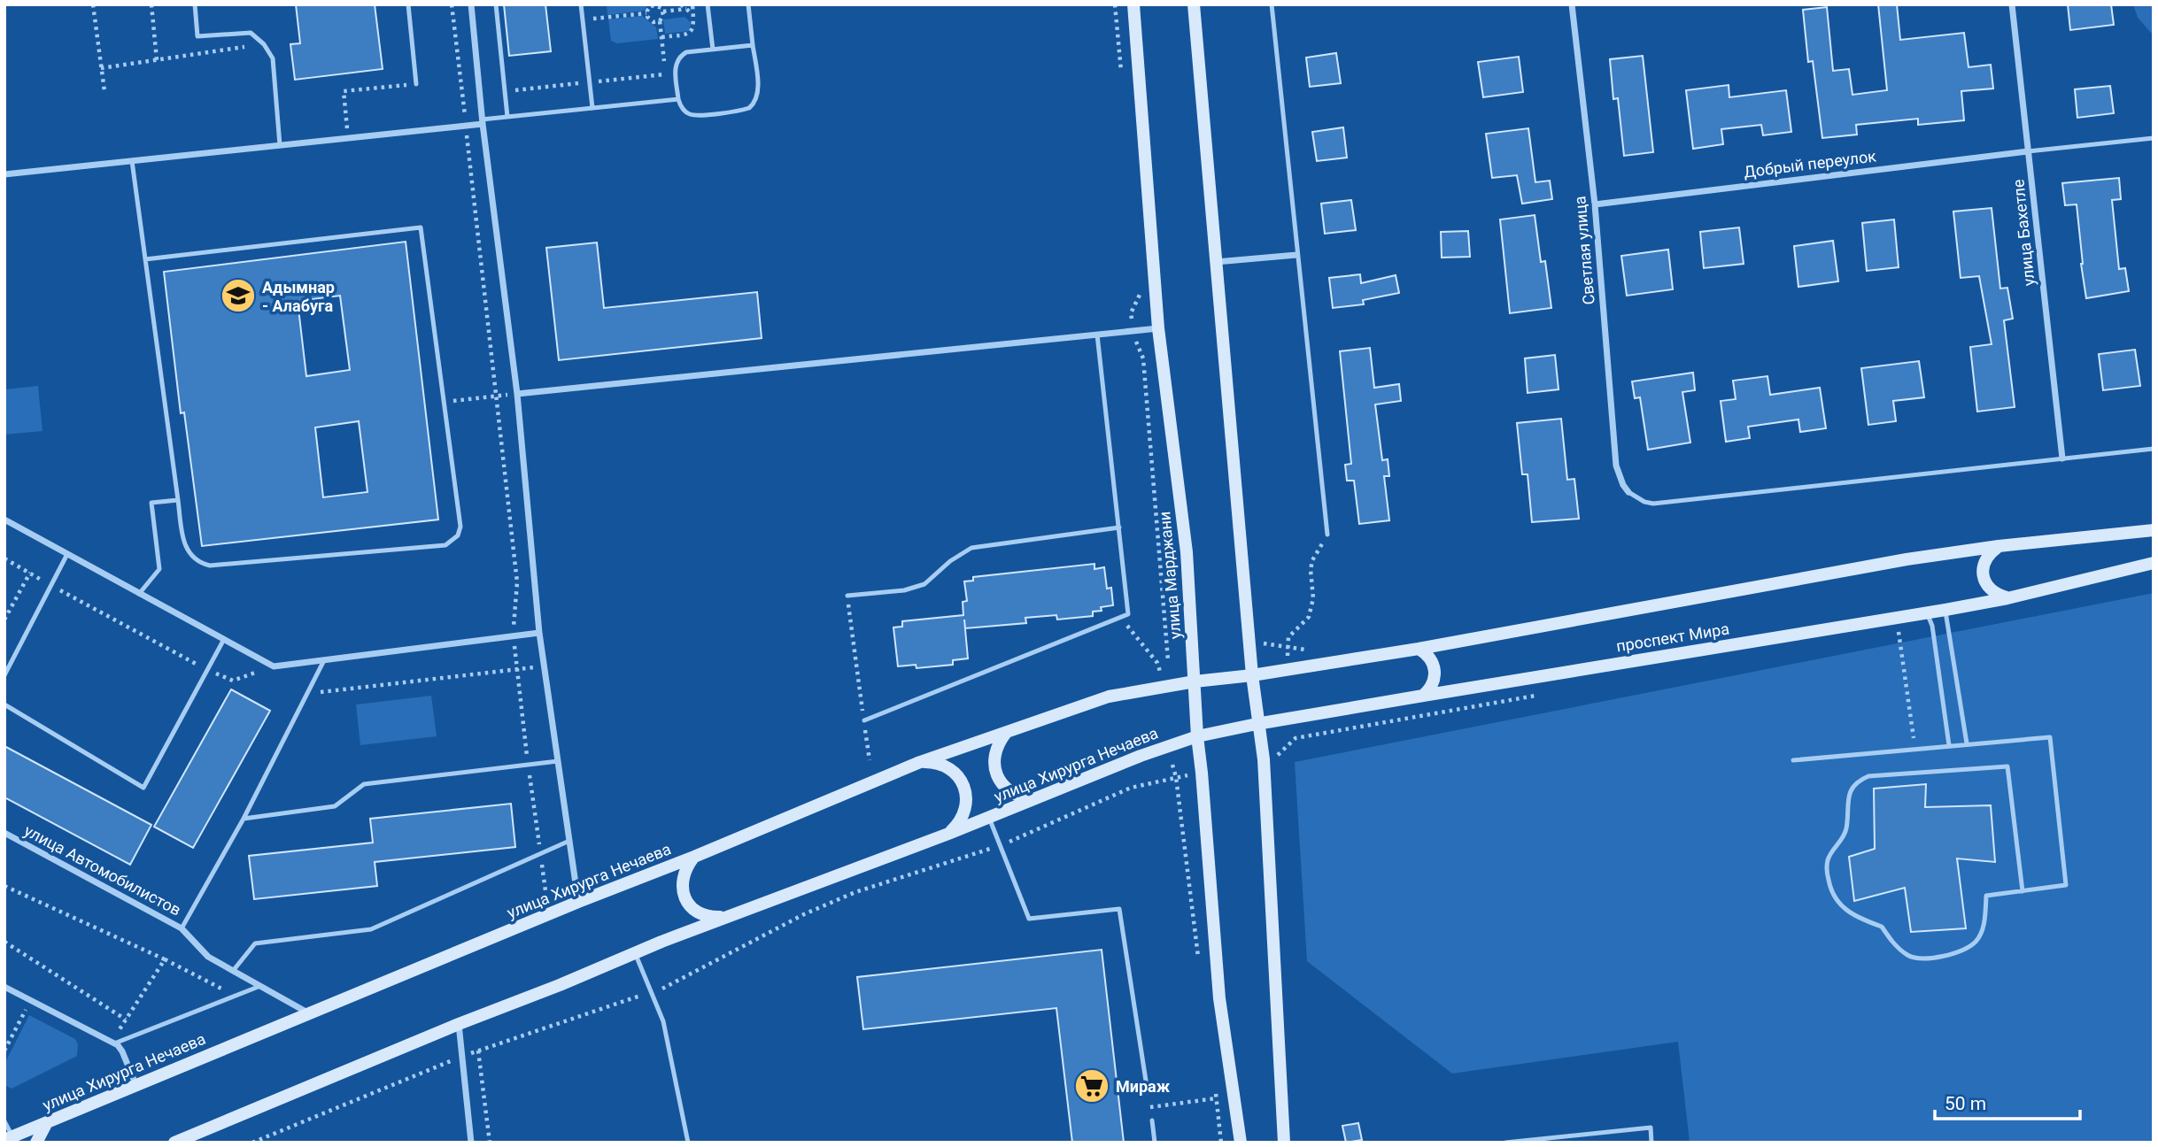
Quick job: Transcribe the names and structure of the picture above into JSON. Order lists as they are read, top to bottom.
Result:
{
  "streets": {
    "main road": ["улица Марджани", "проспект Мира", "улица Хирурга Нечаева"],
    "street": [
      "Добрый переулок",
      "улица Бахетле",
      "Светлая улица",
      "улица Автомобилистов"
    ]
  },
  "crossings": [
    ["Добрый переулок", "улица Бахетле"],
    ["Добрый переулок", "Светлая улица"],
    ["улица Марджани", "проспект Мира"],
    ["улица Марджани", "улица Хирурга Нечаева"],
    ["проспект Мира", "улица Хирурга Нечаева"],
    ["улица Хирурга Нечаева", "улица Автомобилистов"]
  ],
  "places": {
    "school or university": ["Адымнар - Алабуга"],
    "supermarket": ["Мираж"]
  },
  "scale_bar": "50 m"
}
